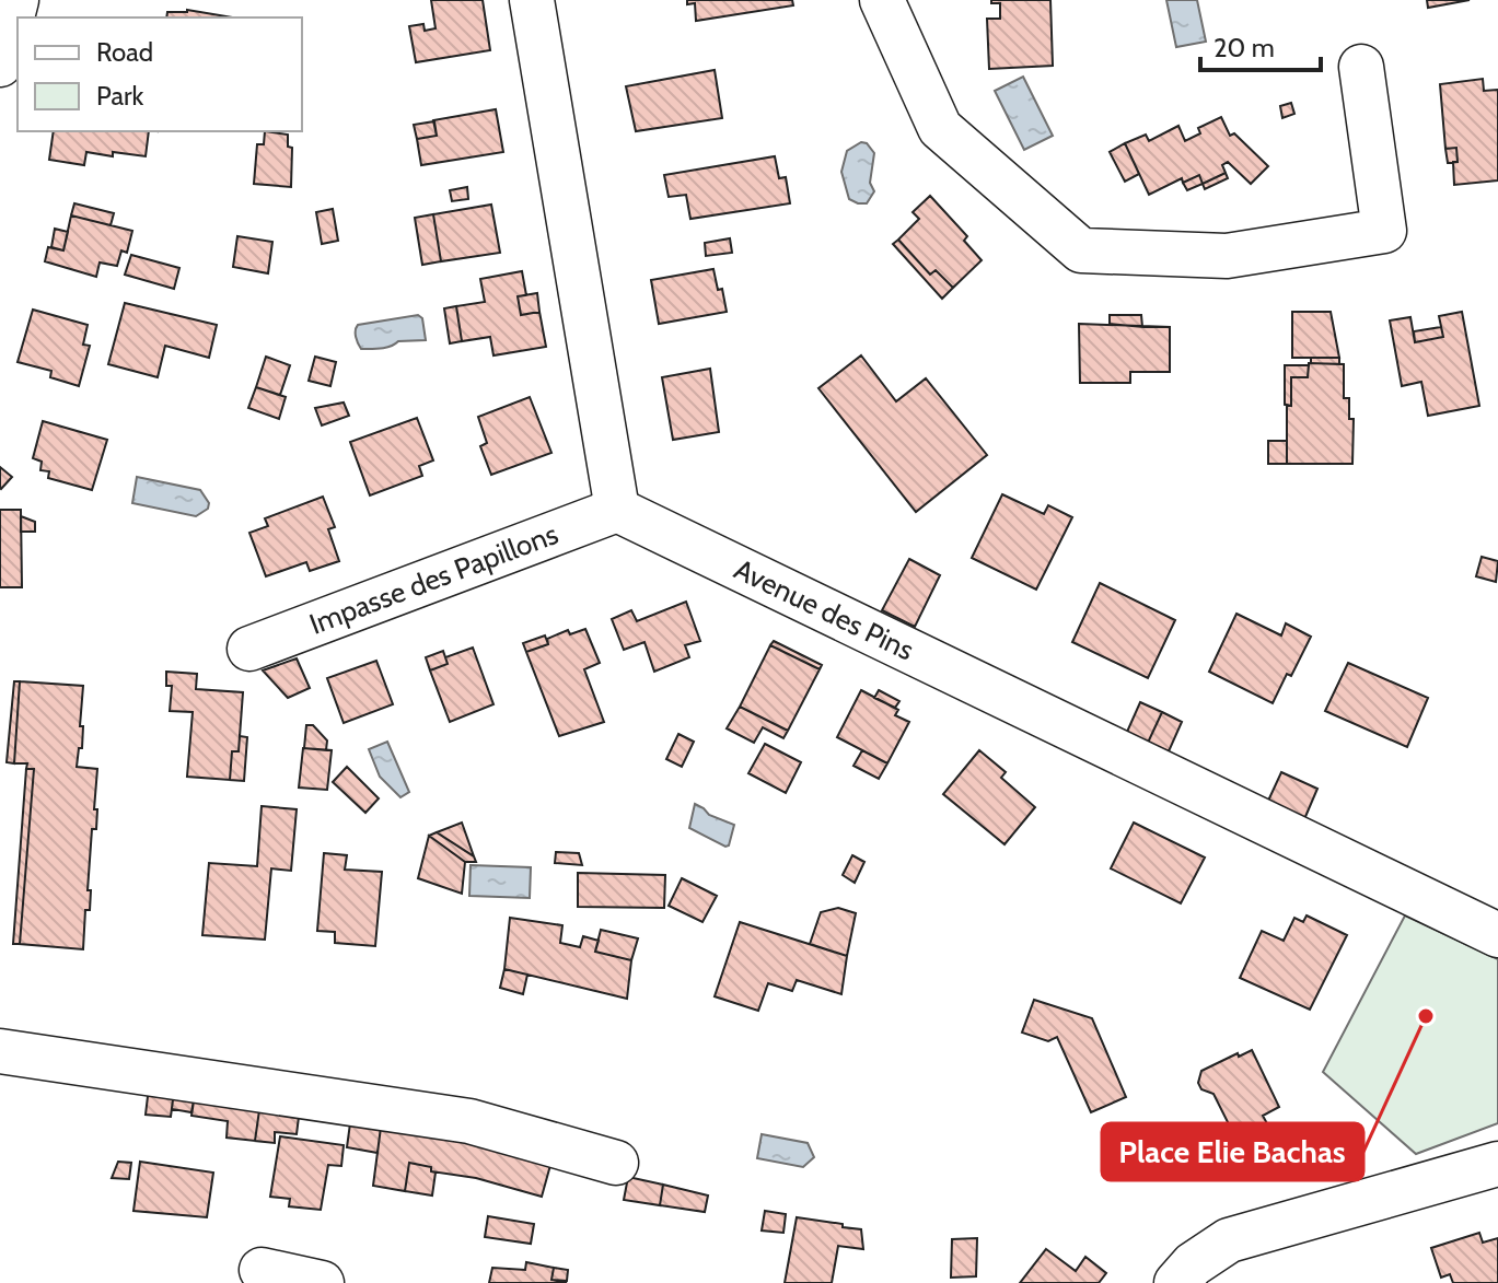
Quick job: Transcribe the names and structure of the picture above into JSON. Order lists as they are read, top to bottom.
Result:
{
  "streets": {
    "street": ["Impasse des Papillons", "Avenue des Pins"]
  },
  "crossings": [
    ["Impasse des Papillons", "Avenue des Pins"]
  ],
  "places": ["Place Elie Bachas"],
  "legend": ["Road", "Park"],
  "scale_bar": "20 m"
}
